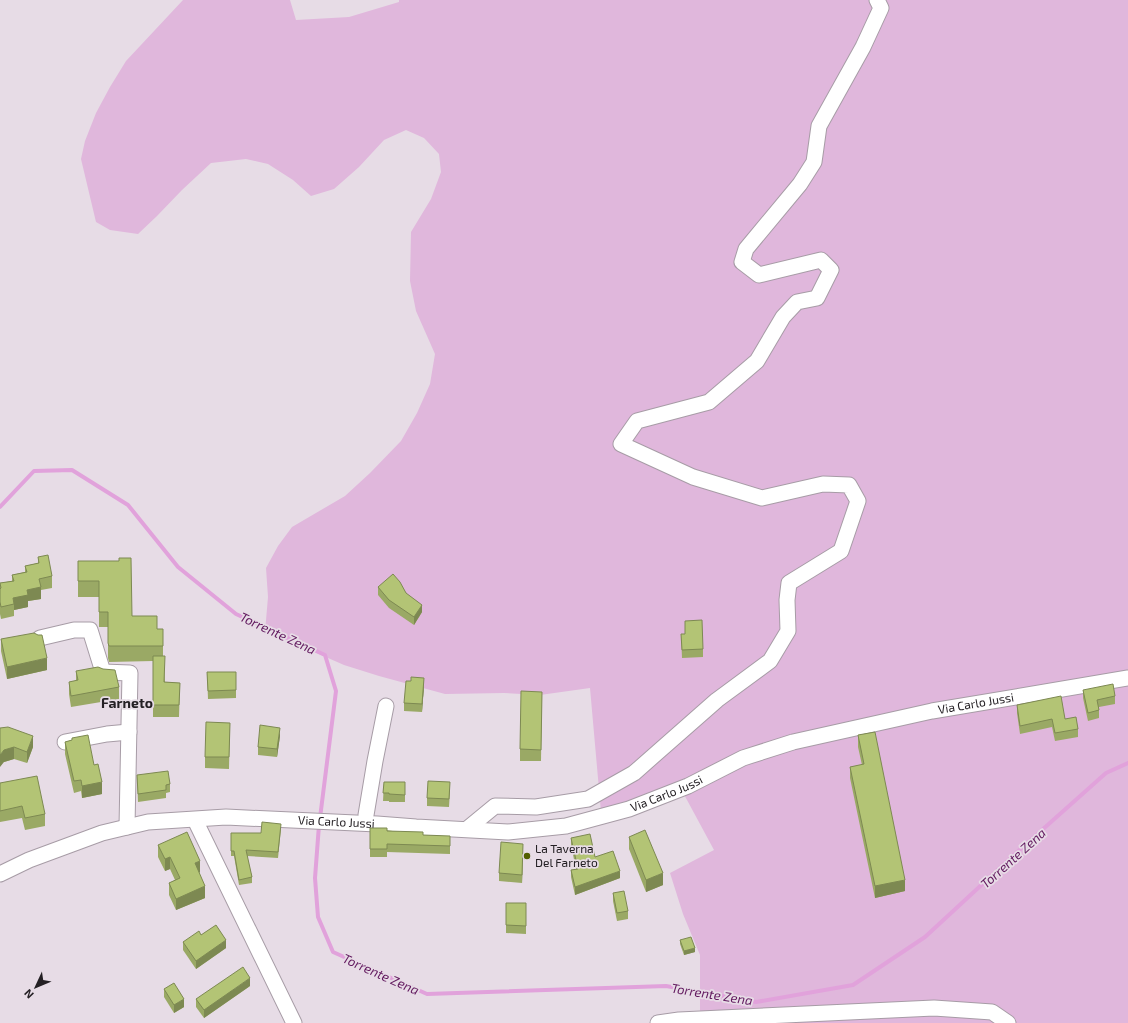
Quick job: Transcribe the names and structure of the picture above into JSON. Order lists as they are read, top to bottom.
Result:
{
  "streets": {
    "street": ["Via Carlo Jussi"]
  },
  "districts": ["Farneto"],
  "water": ["Torrente Zena"],
  "places": ["La Taverna Del Farneto"],
  "north": "bottom left"
}
